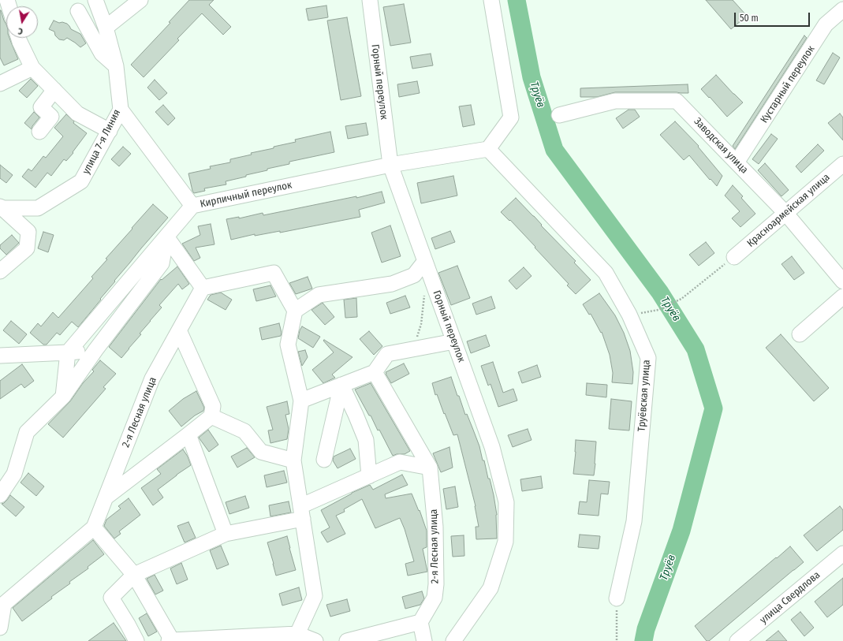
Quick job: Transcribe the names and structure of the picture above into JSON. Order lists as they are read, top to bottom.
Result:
{
  "streets": {
    "street": [
      "Горный переулок",
      "Кустарный переулок",
      "улица 7-я Линия",
      "Заводская улица",
      "Кирпичный переулок",
      "Красноармейская улица",
      "Труёвская улица",
      "2-я Лесная улица",
      "улица Свердлова"
    ]
  },
  "crossings": [
    ["Горный переулок", "Кирпичный переулок"],
    ["Кустарный переулок", "Заводская улица"],
    ["Заводская улица", "Красноармейская улица"],
    ["Кирпичный переулок", "Труёвская улица"]
  ],
  "water": ["Труёв"],
  "scale_bar": "50 m",
  "north": "bottom"
}
